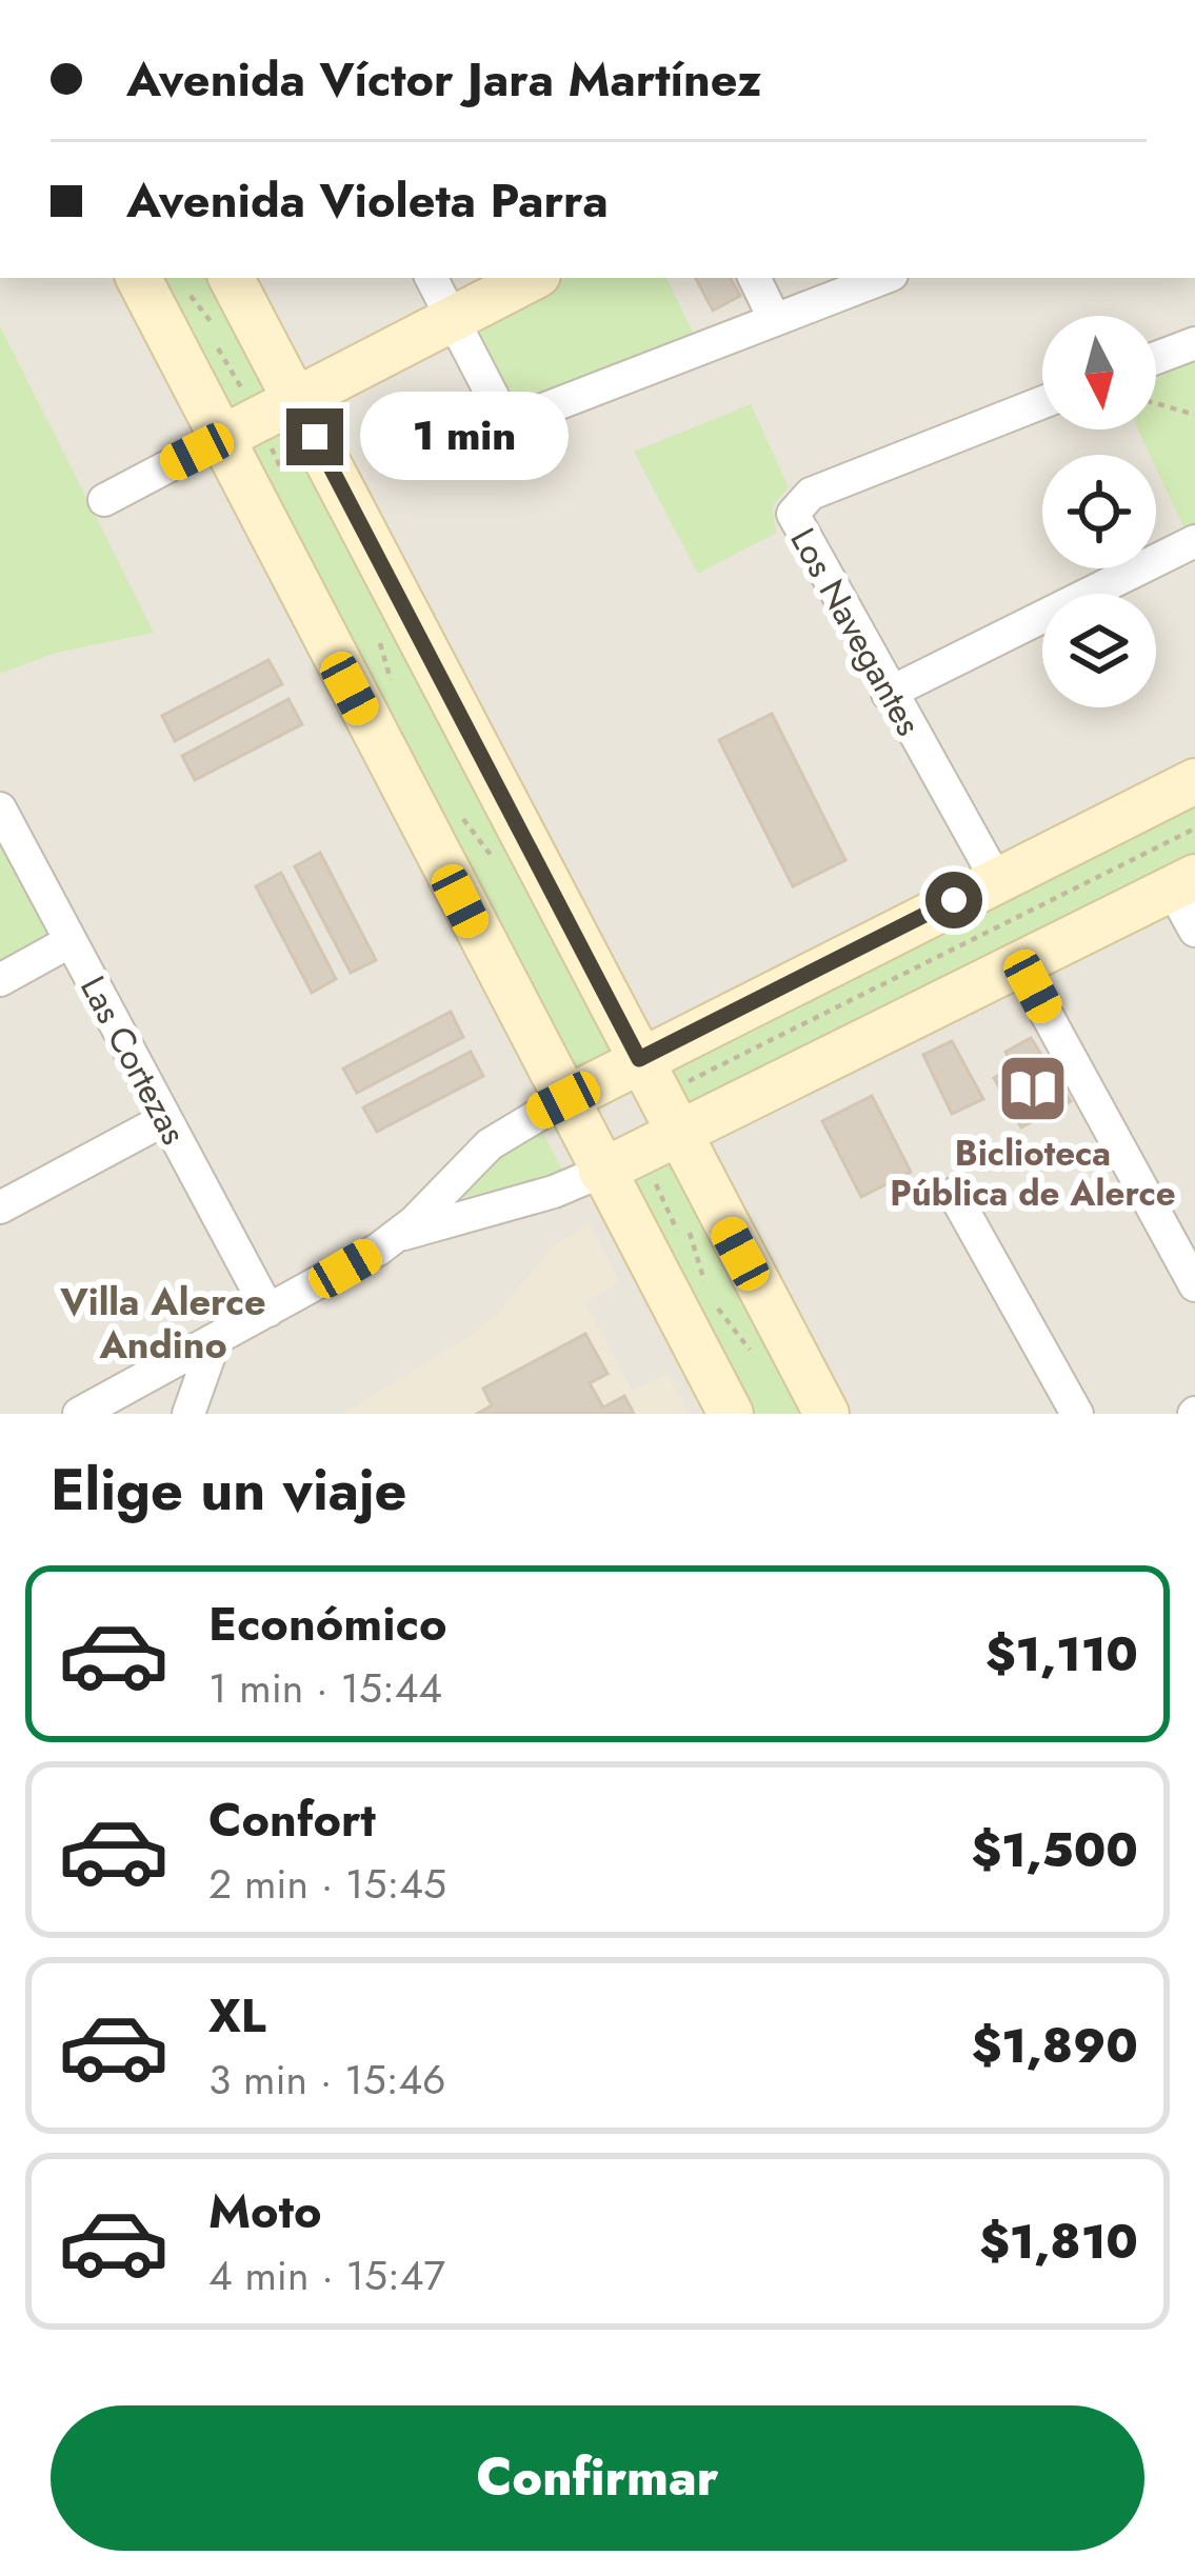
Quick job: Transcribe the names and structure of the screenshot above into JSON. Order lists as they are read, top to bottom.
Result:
{
  "streets": {
    "street": ["Los Navegantes", "Las Cortezas"]
  },
  "districts": ["Villa Alerce Andino"],
  "places": {
    "library": ["Biclioteca Pública de Alerce"]
  },
  "north": "bottom",
  "page": {
    "banner": ["Avenida Víctor Jara Martínez", "Avenida Violeta Parra"],
    "bubble": "1 min",
    "heading": "Elige un viaje",
    "list": [
      {
        "name": "Económico",
        "note": "1 min · 15:44",
        "value": "$1,110"
      },
      {
        "name": "Confort",
        "note": "2 min · 15:45",
        "value": "$1,500"
      },
      {
        "name": "XL",
        "note": "3 min · 15:46",
        "value": "$1,890"
      },
      {
        "name": "Moto",
        "note": "4 min · 15:47",
        "value": "$1,810"
      }
    ],
    "buttons": "Confirmar"
  }
}
